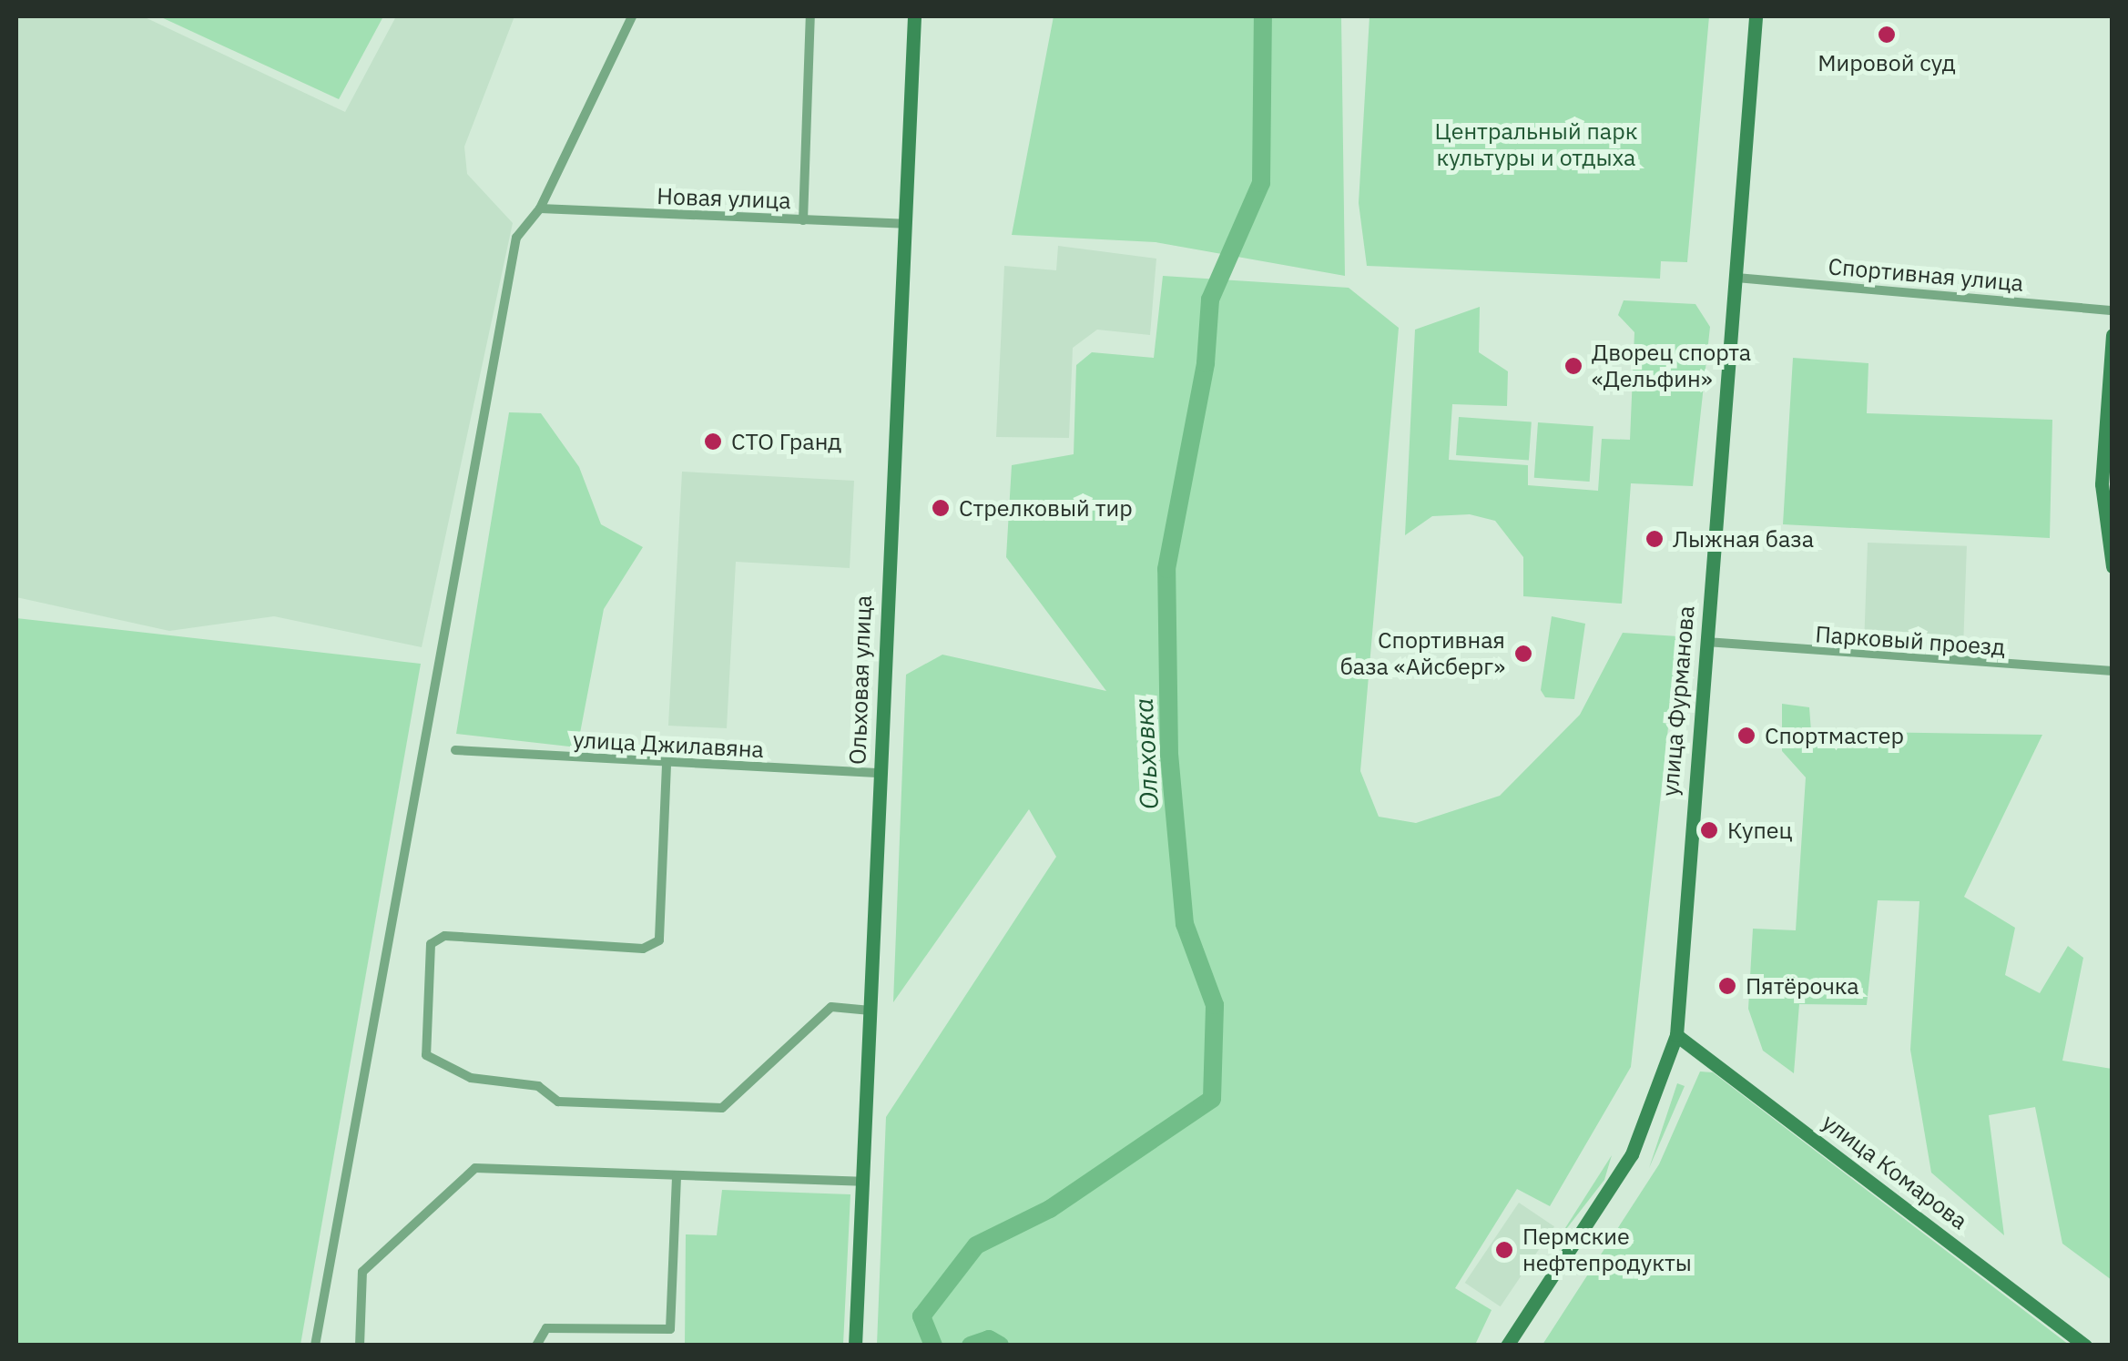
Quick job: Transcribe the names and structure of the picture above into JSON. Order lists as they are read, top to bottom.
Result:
{
  "streets": {
    "main road": ["Ольховая улица", "улица Фурманова", "улица Комарова"],
    "street": [
      "Новая улица",
      "Спортивная улица",
      "Парковый проезд",
      "улица Джилавяна"
    ]
  },
  "crossings": [
    ["Новая улица", "Ольховая улица"],
    ["Спортивная улица", "улица Фурманова"],
    ["Парковый проезд", "улица Фурманова"],
    ["Ольховая улица", "улица Джилавяна"],
    ["улица Фурманова", "улица Комарова"]
  ],
  "water": ["Ольховка"],
  "parks": ["Центральный парк культуры и отдыха"],
  "places": [
    "Мировой суд",
    "Дворец спорта «Дельфин»",
    "СТО Гранд",
    "Стрелковый тир",
    "Лыжная база",
    "Спортивная база «Айсберг»",
    "Спортмастер",
    "Купец",
    "Пятёрочка",
    "Пермские нефтепродукты"
  ]
}
